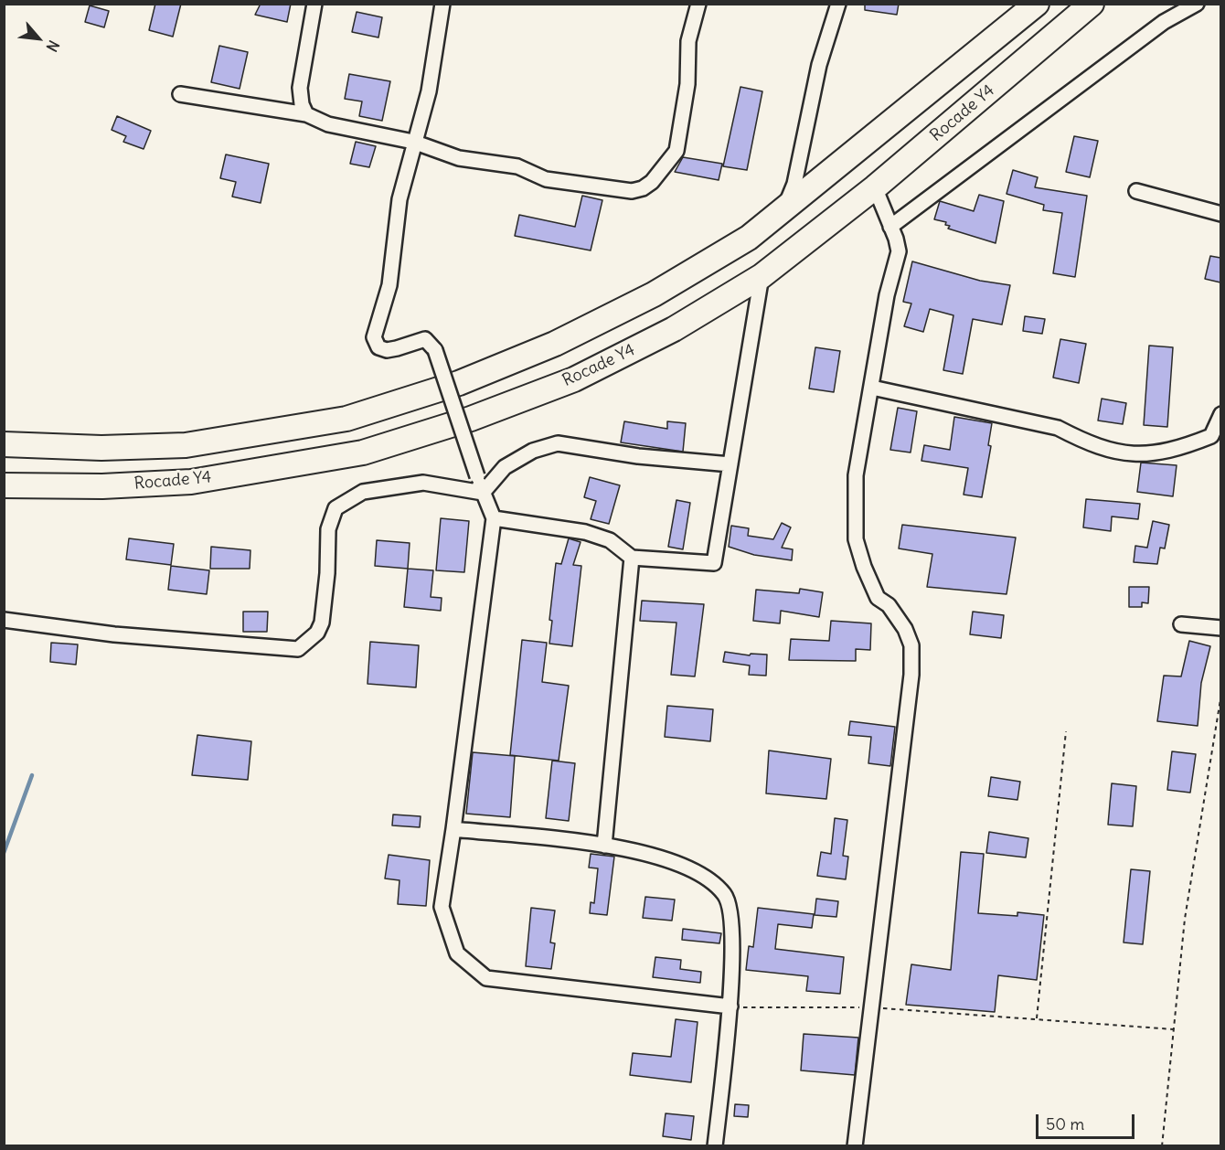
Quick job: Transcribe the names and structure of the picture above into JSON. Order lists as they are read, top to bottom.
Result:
{
  "streets": {
    "highway": ["Rocade Y4"]
  },
  "scale_bar": "50 m",
  "north": "bottom right"
}
